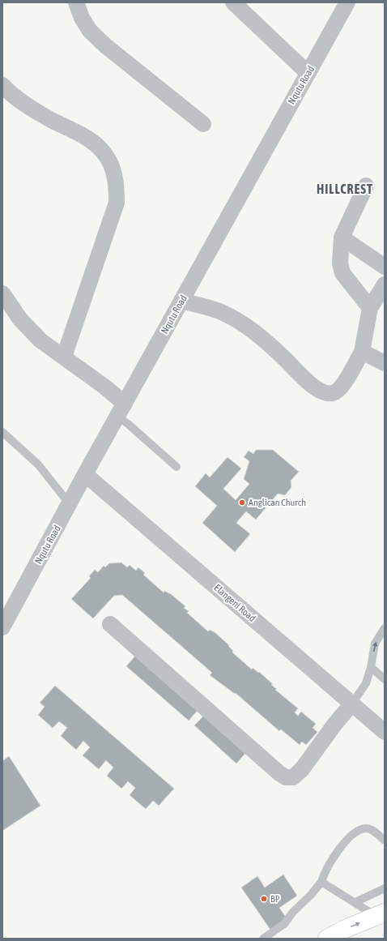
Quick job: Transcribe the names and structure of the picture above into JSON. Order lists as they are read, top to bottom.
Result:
{
  "streets": {
    "street": ["Nqutu Road", "Elangeni Road"]
  },
  "crossings": [
    ["Nqutu Road", "Elangeni Road"]
  ],
  "districts": ["HILLCREST"],
  "places": ["Anglican Church", "BP"]
}
